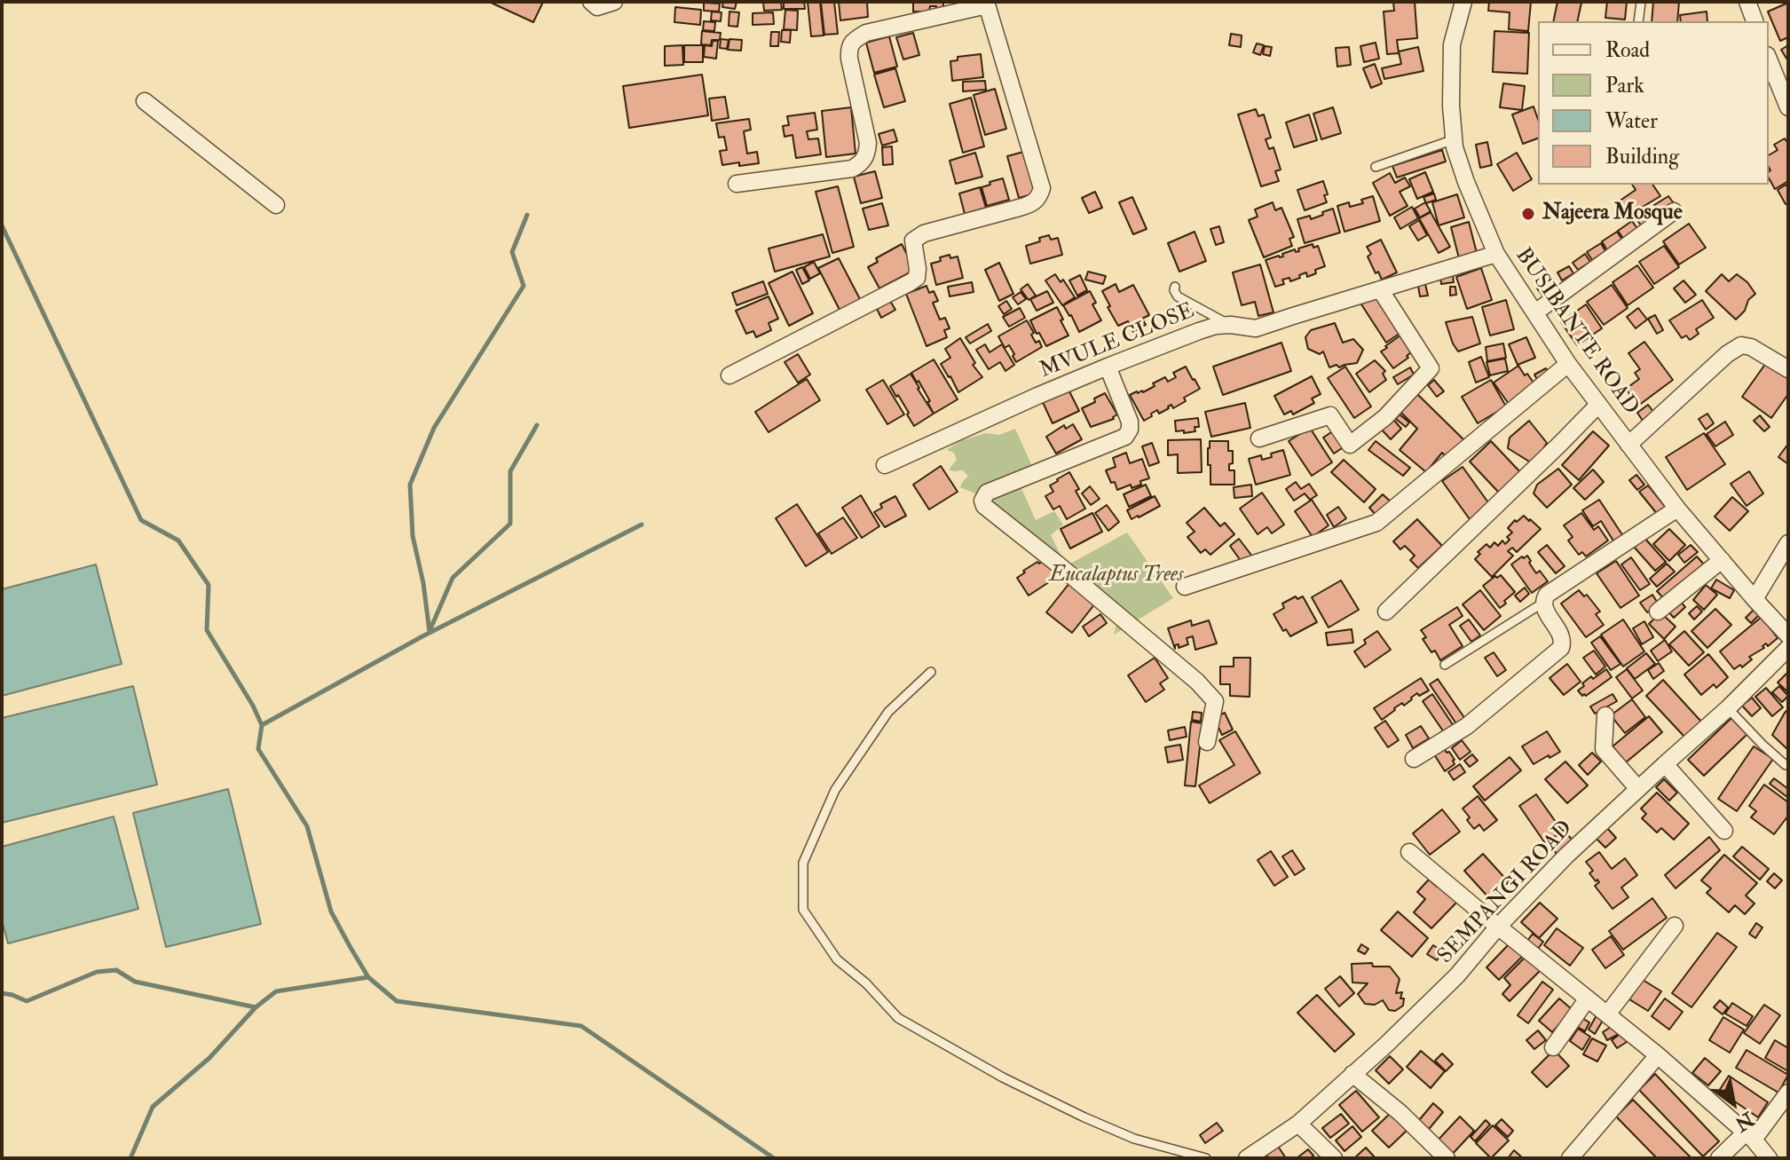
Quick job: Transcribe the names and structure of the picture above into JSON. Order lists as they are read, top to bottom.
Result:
{
  "streets": {
    "street": ["BUSIBANTE ROAD", "MVULE CLOSE", "SEMPANGI ROAD"]
  },
  "crossings": [
    ["BUSIBANTE ROAD", "MVULE CLOSE"]
  ],
  "parks": ["Eucalaptus Trees"],
  "places": ["Najeera Mosque"],
  "legend": [
    "Road",
    "Park",
    "Water",
    "Building"
  ],
  "north": "bottom right"
}
